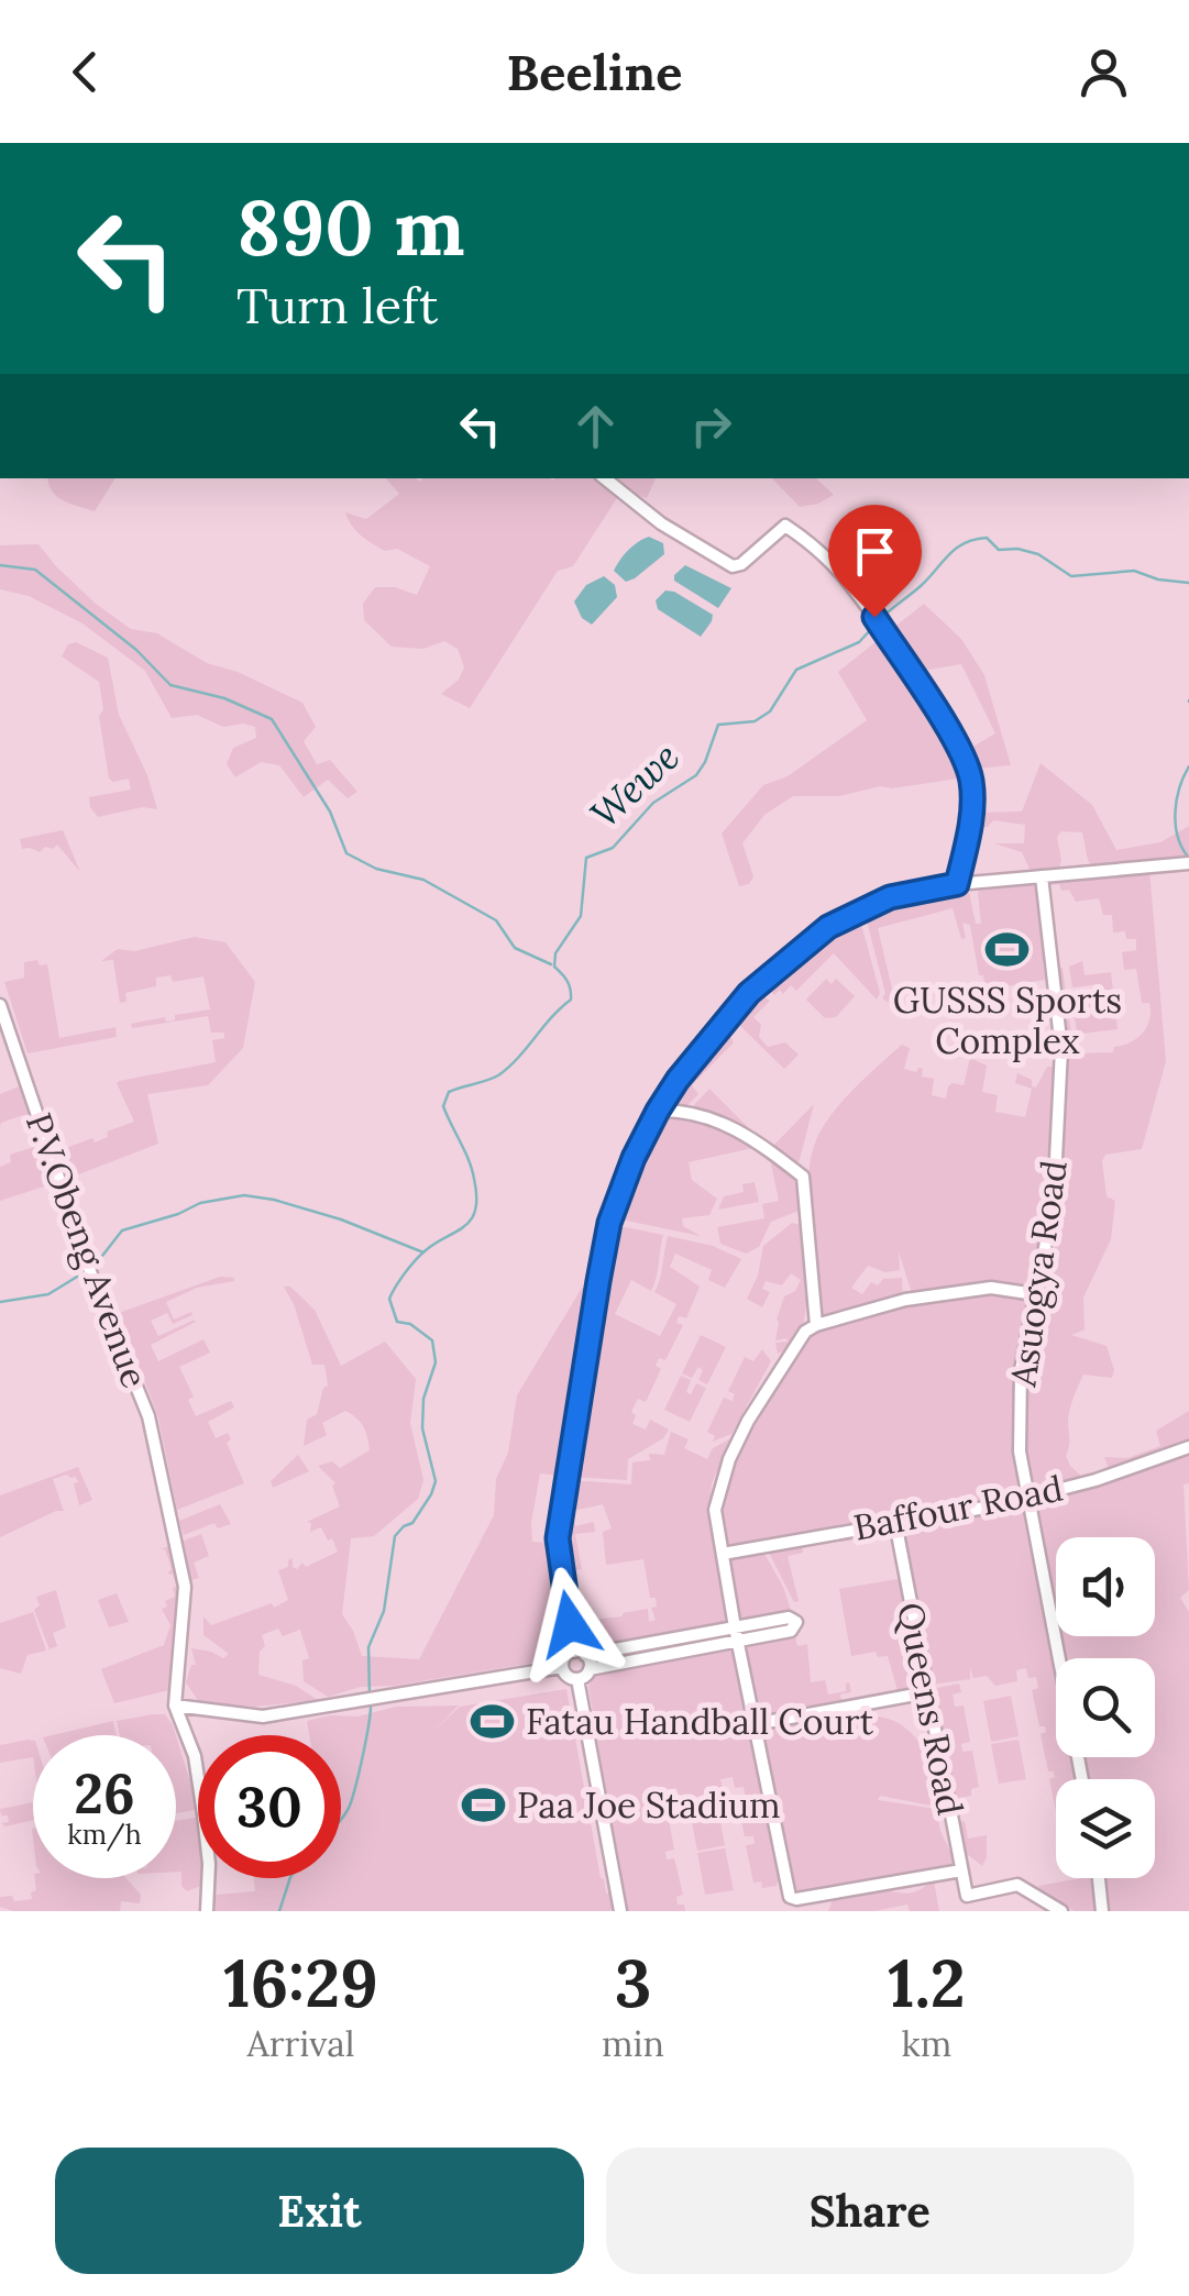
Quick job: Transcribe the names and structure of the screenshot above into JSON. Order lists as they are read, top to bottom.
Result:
{
  "streets": {
    "street": [
      "P.V.Obeng Avenue",
      "Asuogya Road",
      "Baffour Road",
      "Queens Road"
    ]
  },
  "crossings": [
    ["Asuogya Road", "Baffour Road"],
    ["Baffour Road", "Queens Road"]
  ],
  "water": ["Wewe"],
  "places": {
    "sports": ["GUSSS Sports Complex", "Fatau Handball Court", "Paa Joe Stadium"]
  },
  "page": {
    "header": "Beeline",
    "turn": ["890 m", "Turn left"],
    "speed": "26 km/h",
    "limit": "30",
    "eta": [
      "16:29",
      "Arrival",
      "3",
      "min",
      "1.2",
      "km"
    ],
    "buttons": ["Exit", "Share"]
  }
}
